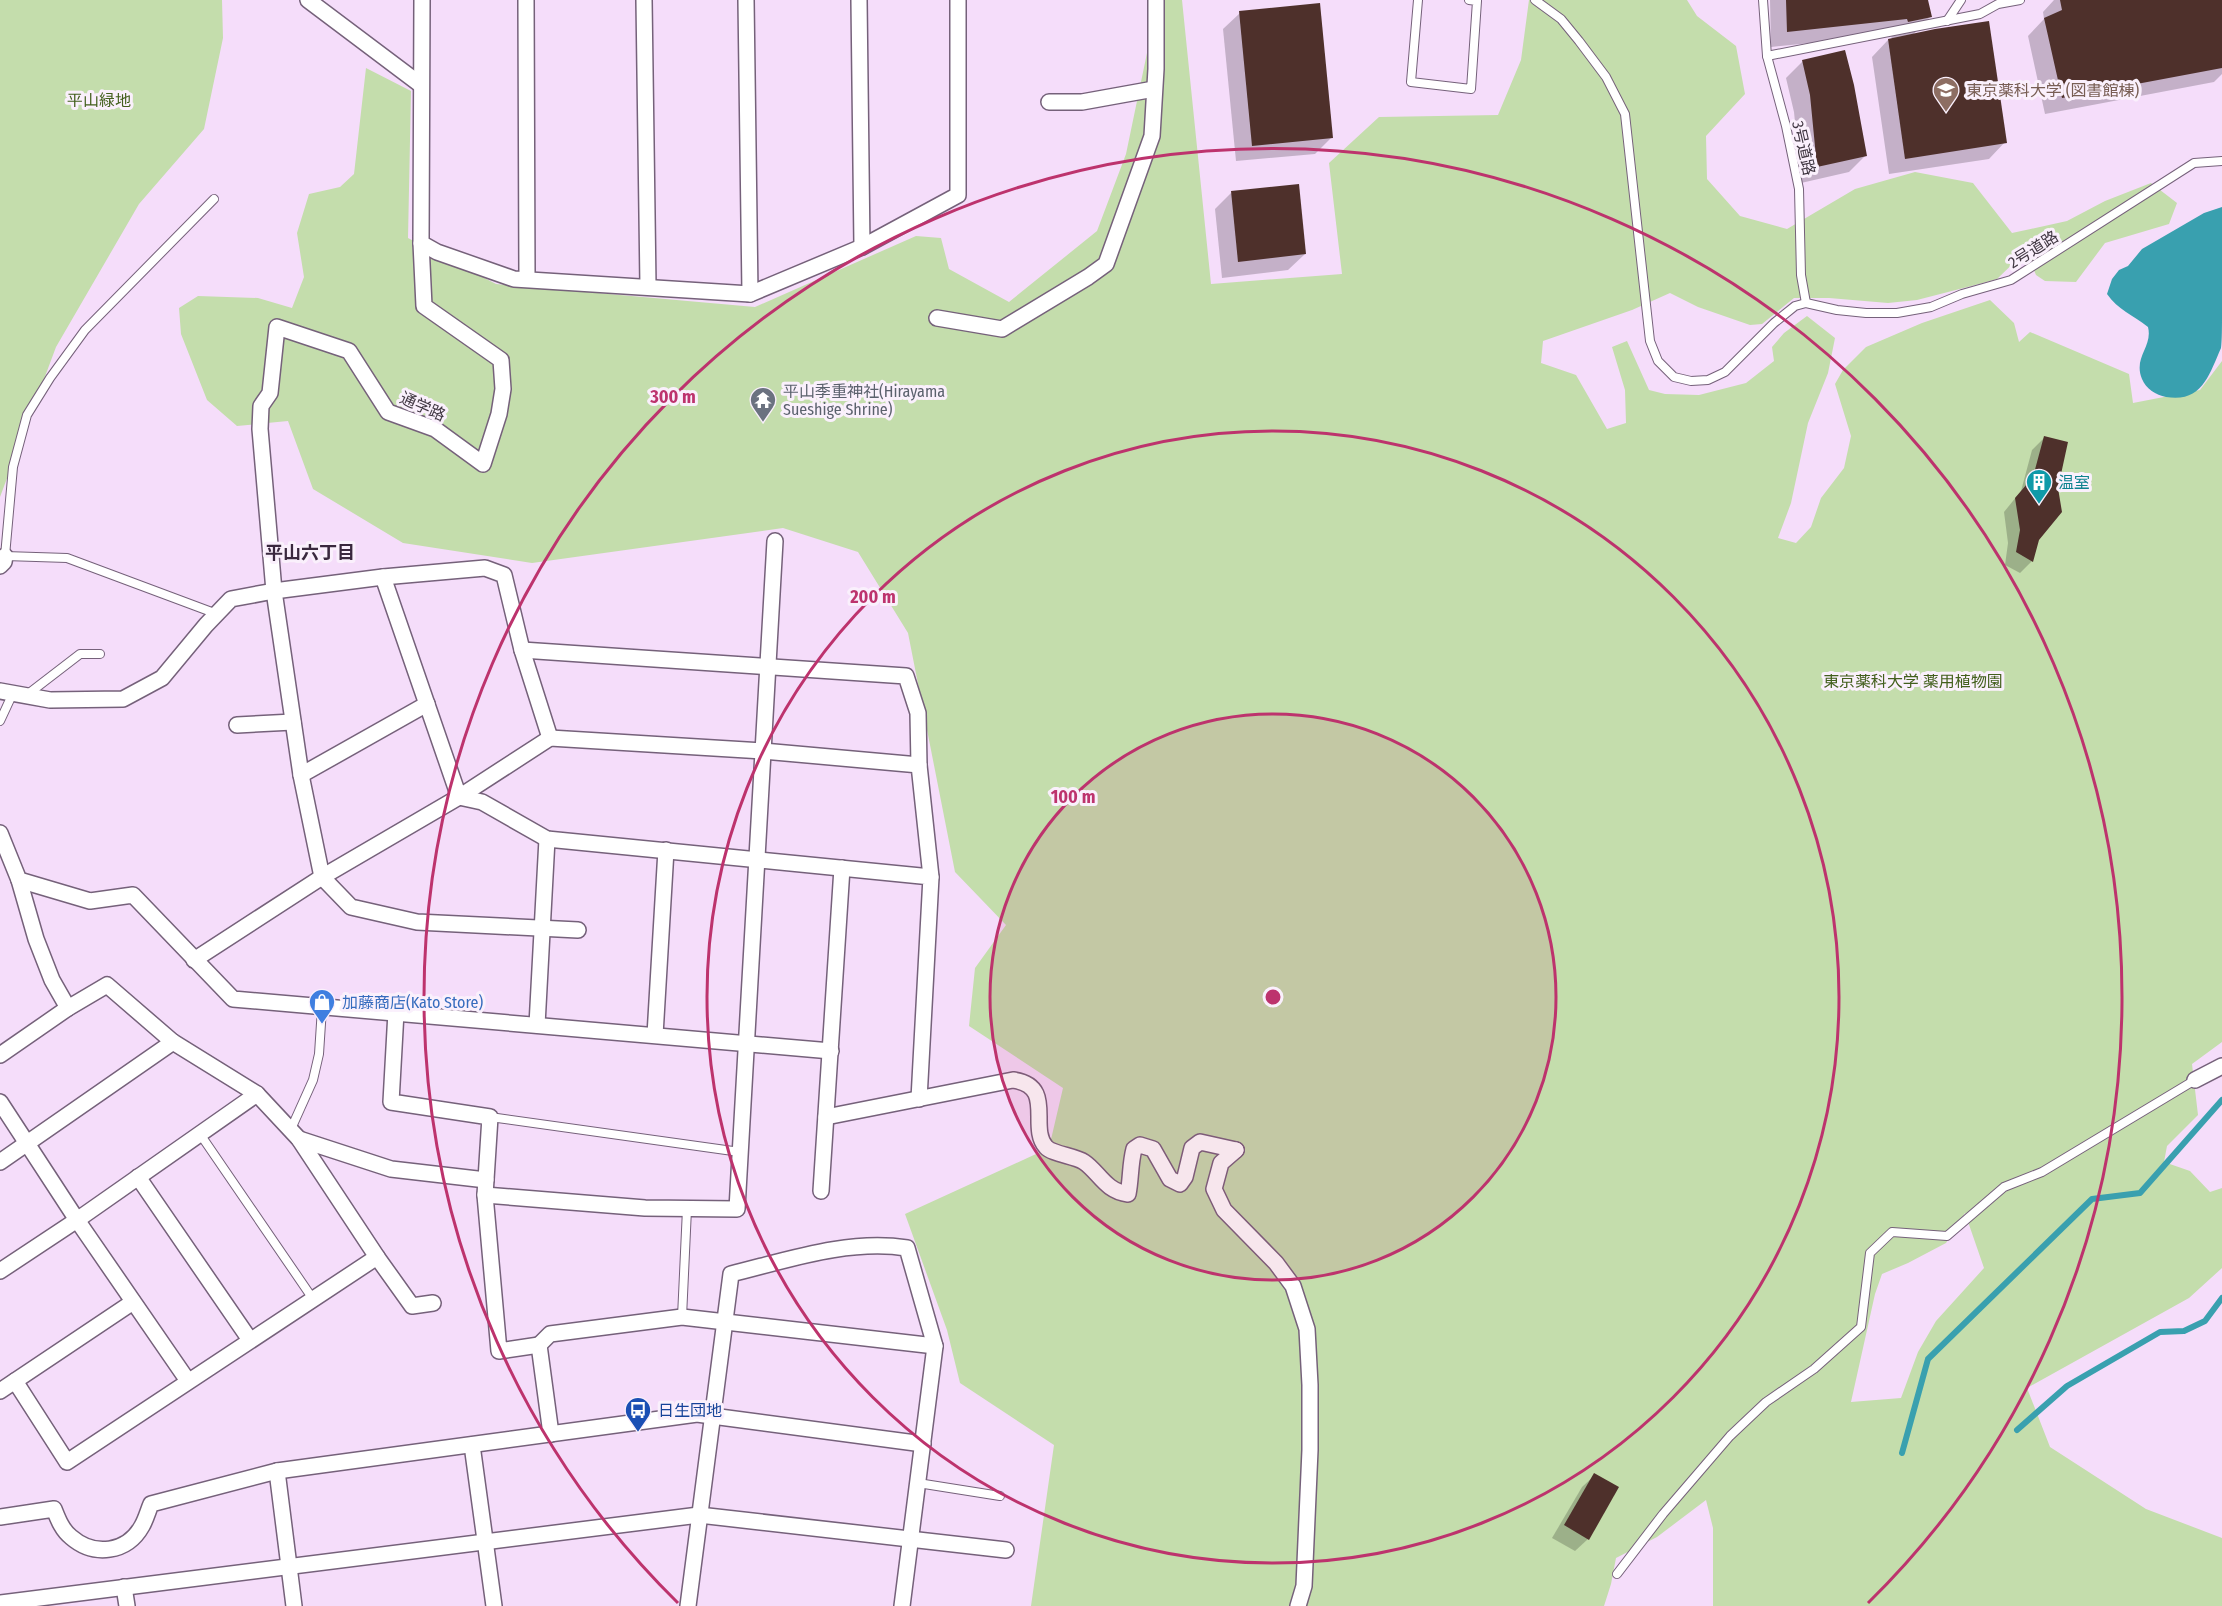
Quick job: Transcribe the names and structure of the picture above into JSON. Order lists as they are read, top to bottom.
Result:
{
  "streets": {
    "street": ["通学路"],
    "lane": ["3号道路", "2号道路"]
  },
  "crossings": [
    ["3号道路", "2号道路"]
  ],
  "districts": ["平山六丁目"],
  "parks": ["平山緑地", "東京薬科大学 薬用植物園"],
  "places": {
    "school or university": ["東京薬科大学 (図書館棟)"],
    "temple": ["平山季重神社(Hirayama Sueshige Shrine)"],
    "building": ["温室"],
    "shop": ["加藤商店(Kato Store)"],
    "bus stop": ["日生団地"]
  },
  "rings": ["300 m", "200 m", "100 m"]
}
